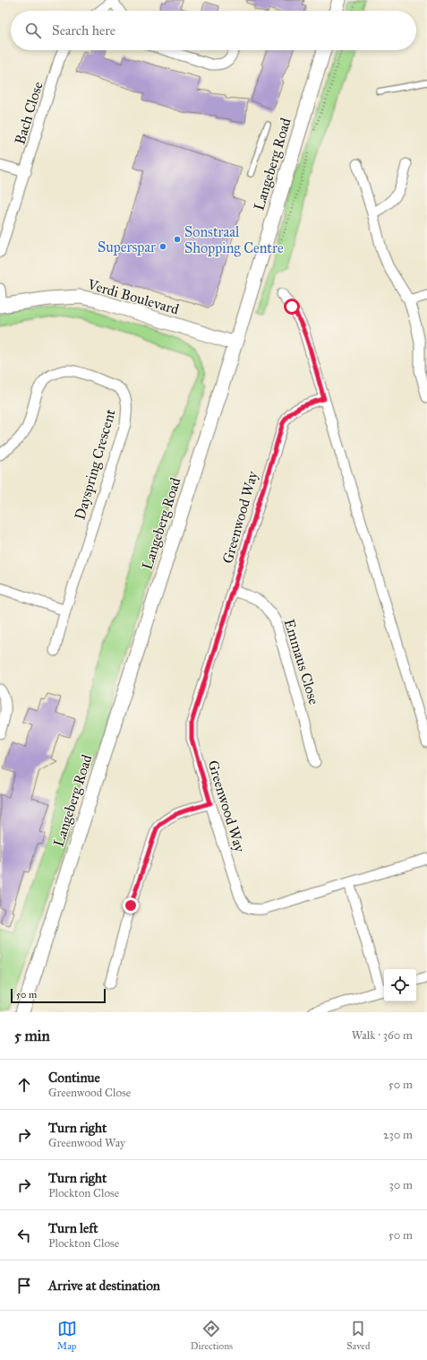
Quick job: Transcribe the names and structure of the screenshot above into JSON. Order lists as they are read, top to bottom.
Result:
{
  "streets": {
    "main road": ["Langeberg Road", "Verdi Boulevard"],
    "street": [
      "Bach Close",
      "Dayspring Crescent",
      "Greenwood Way",
      "Emmaus Close"
    ]
  },
  "crossings": [
    ["Langeberg Road", "Verdi Boulevard"],
    ["Greenwood Way", "Emmaus Close"]
  ],
  "places": ["Sonstraal Shopping Centre", "Superspar"],
  "scale_bar": "50 m",
  "page": {
    "search": "Search here",
    "scale": "50 m",
    "heading": ["5 min", "Walk · 360 m"],
    "list": [
      ["Continue", "Greenwood Close", "50 m"],
      ["Turn right", "Greenwood Way", "230 m"],
      ["Turn right", "Plockton Close", "30 m"],
      ["Turn left", "Plockton Close", "50 m"],
      "Arrive at destination"
    ],
    "nav": ["Map", "Directions", "Saved"]
  }
}
